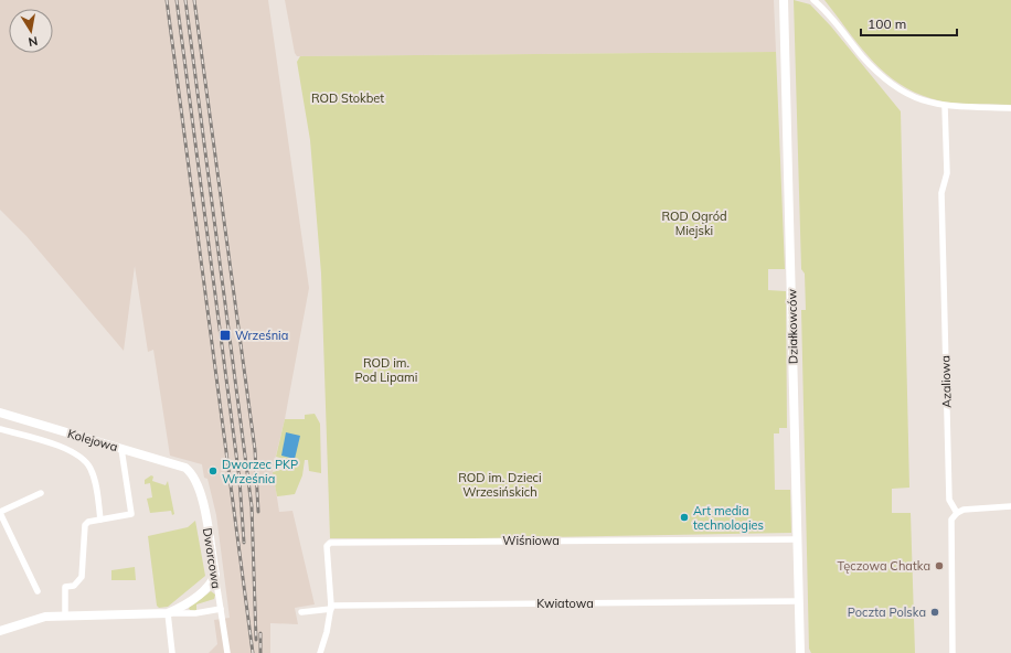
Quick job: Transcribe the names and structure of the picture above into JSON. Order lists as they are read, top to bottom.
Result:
{
  "streets": {
    "street": [
      "Działkowców",
      "Azaliowa",
      "Kolejowa",
      "Wiśniowa",
      "Dworcowa",
      "Kwiatowa"
    ]
  },
  "crossings": [
    ["Działkowców", "Wiśniowa"],
    ["Działkowców", "Kwiatowa"],
    ["Kolejowa", "Dworcowa"],
    ["Wiśniowa", "Kwiatowa"]
  ],
  "parks": [
    "ROD Stokbet",
    "ROD Ogród Miejski",
    "ROD im. Pod Lipami",
    "ROD im. Dzieci Wrzesińskich"
  ],
  "places": {
    "transit": ["Września"],
    "other": [
      "Dworzec PKP Września",
      "Art media technologies",
      "Tęczowa Chatka",
      "Poczta Polska"
    ]
  },
  "scale_bar": "100 m",
  "north": "bottom"
}
